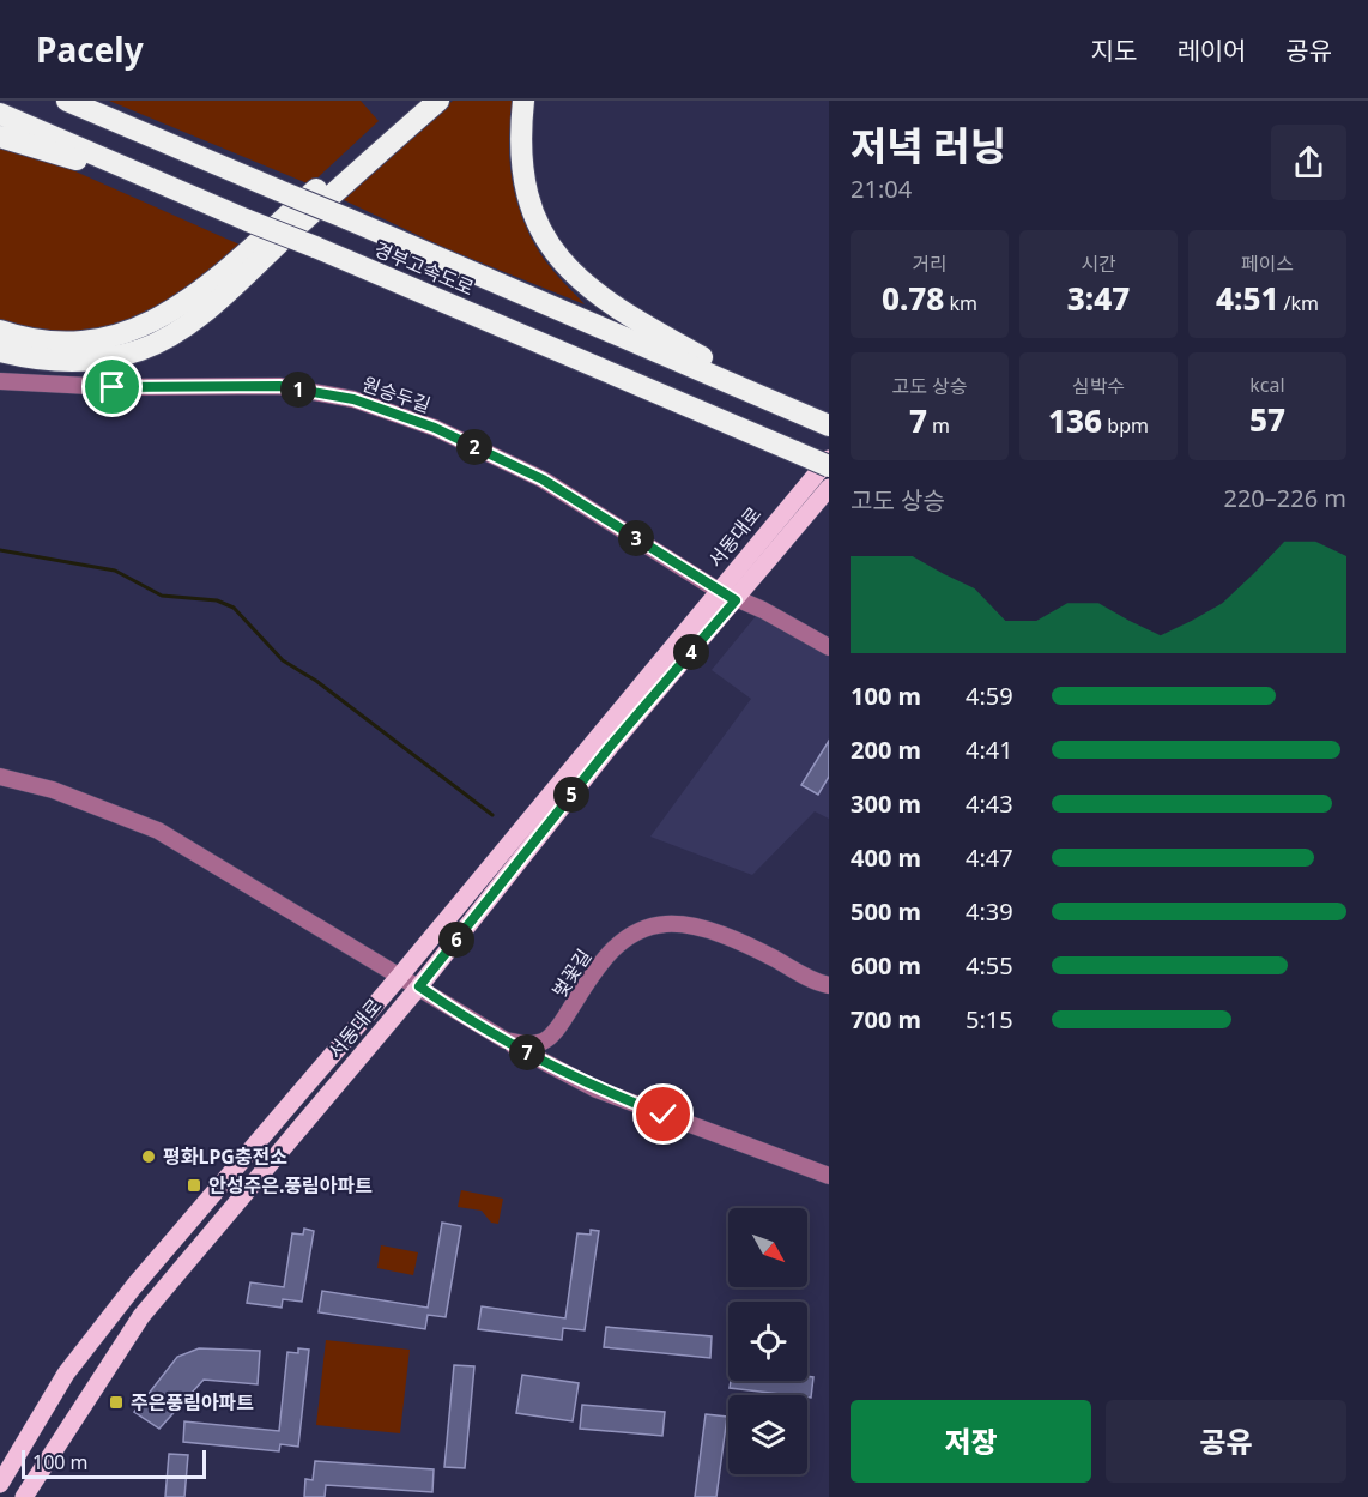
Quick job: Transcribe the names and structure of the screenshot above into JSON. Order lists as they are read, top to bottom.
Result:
{
  "streets": {
    "highway": ["경부고속도로"],
    "main road": ["서동대로"],
    "street": ["원승두길", "벚꽃길"]
  },
  "crossings": [
    ["원승두길", "서동대로"],
    ["서동대로", "벚꽃길"]
  ],
  "places": {
    "other": ["평화LPG충전소"],
    "transit": ["안성주은.풍림아파트", "주은풍림아파트"]
  },
  "scale_bar": "100 m",
  "north": "bottom right",
  "page": {
    "header": "Pacely",
    "nav": ["지도", "레이어", "공유"],
    "heading": ["저녁 러닝", "21:04"],
    "stats": [
      ["거리", "0.78 km"],
      ["시간", "3:47"],
      ["페이스", "4:51 /km"],
      ["고도 상승", "7 m"],
      ["심박수", "136 bpm"],
      ["kcal", "57"]
    ],
    "pins": [
      "1",
      "2",
      "3",
      "4",
      "5",
      "6",
      "7"
    ],
    "chart": ["고도 상승", "220–226 m"],
    "list": [
      {
        "name": "100 m",
        "note": "4:59"
      },
      {
        "name": "200 m",
        "note": "4:41"
      },
      {
        "name": "300 m",
        "note": "4:43"
      },
      {
        "name": "400 m",
        "note": "4:47"
      },
      {
        "name": "500 m",
        "note": "4:39"
      },
      {
        "name": "600 m",
        "note": "4:55"
      },
      {
        "name": "700 m",
        "note": "5:15"
      }
    ],
    "buttons": ["저장", "공유"],
    "scale": "100 m"
  }
}
